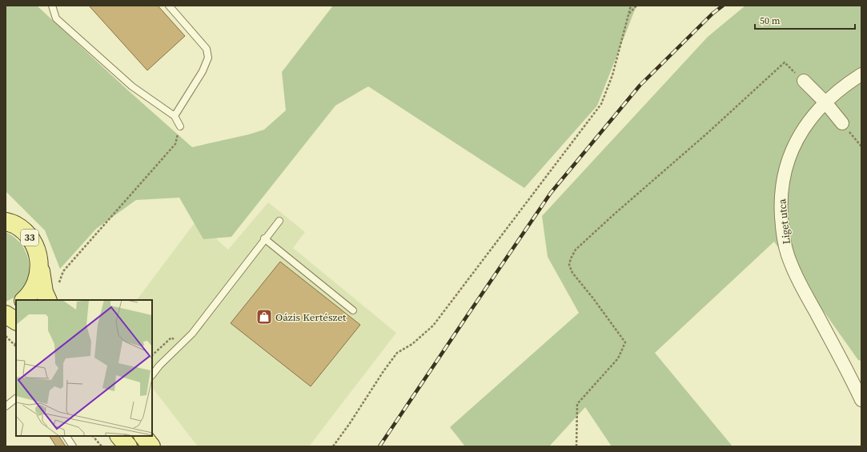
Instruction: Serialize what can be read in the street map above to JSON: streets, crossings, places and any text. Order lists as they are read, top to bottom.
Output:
{
  "streets": {
    "main road": ["33"],
    "street": ["Liget utca"]
  },
  "places": {
    "shop": ["Oázis Kertészet"]
  },
  "scale_bar": "50 m"
}
